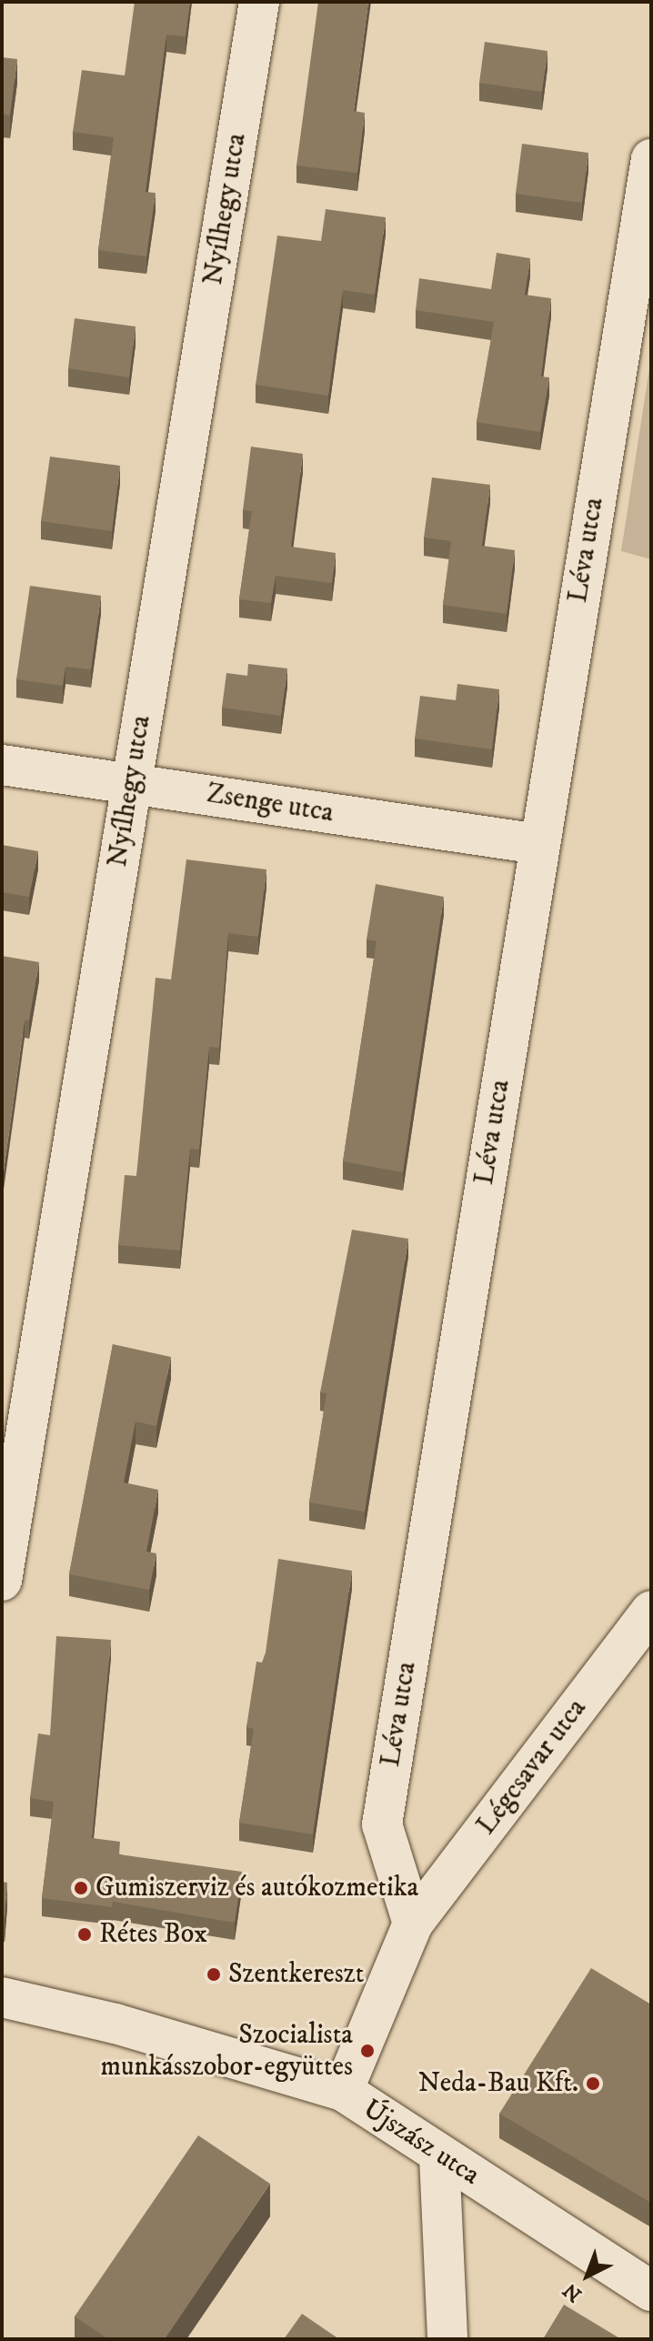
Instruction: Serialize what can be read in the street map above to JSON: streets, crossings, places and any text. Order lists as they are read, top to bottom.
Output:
{
  "streets": {
    "street": [
      "Nyílhegy utca",
      "Léva utca",
      "Zsenge utca",
      "Légcsavar utca",
      "Újszász utca"
    ]
  },
  "crossings": [
    ["Nyílhegy utca", "Zsenge utca"],
    ["Léva utca", "Zsenge utca"],
    ["Léva utca", "Légcsavar utca"]
  ],
  "places": [
    "Gumiszerviz és autókozmetika",
    "Rétes Box",
    "Szentkereszt",
    "Szocialista munkásszobor-együttes",
    "Neda-Bau Kft."
  ],
  "north": "bottom left"
}
